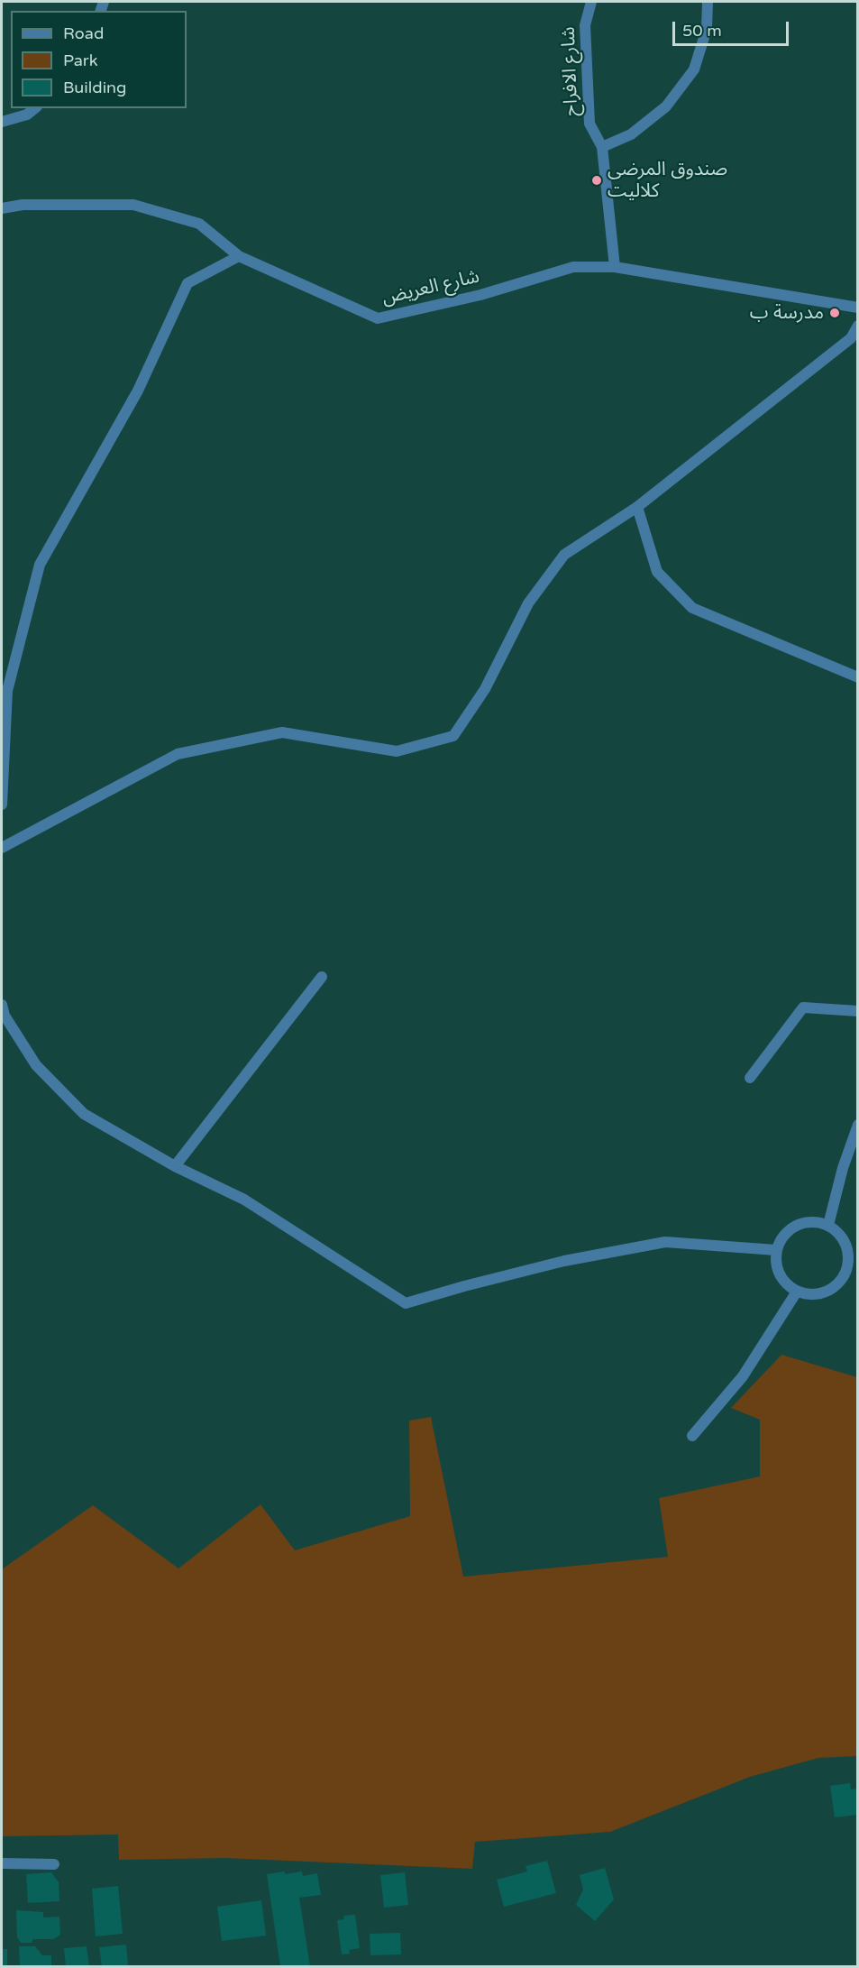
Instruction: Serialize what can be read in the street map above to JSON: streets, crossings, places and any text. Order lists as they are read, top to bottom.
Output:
{
  "streets": {
    "street": ["شارع الافراح", "شارع العريض"]
  },
  "crossings": [
    ["شارع الافراح", "شارع العريض"]
  ],
  "places": ["صندوق المرضى كلاليت", "مدرسة ب"],
  "legend": ["Road", "Park", "Building"],
  "scale_bar": "50 m"
}
